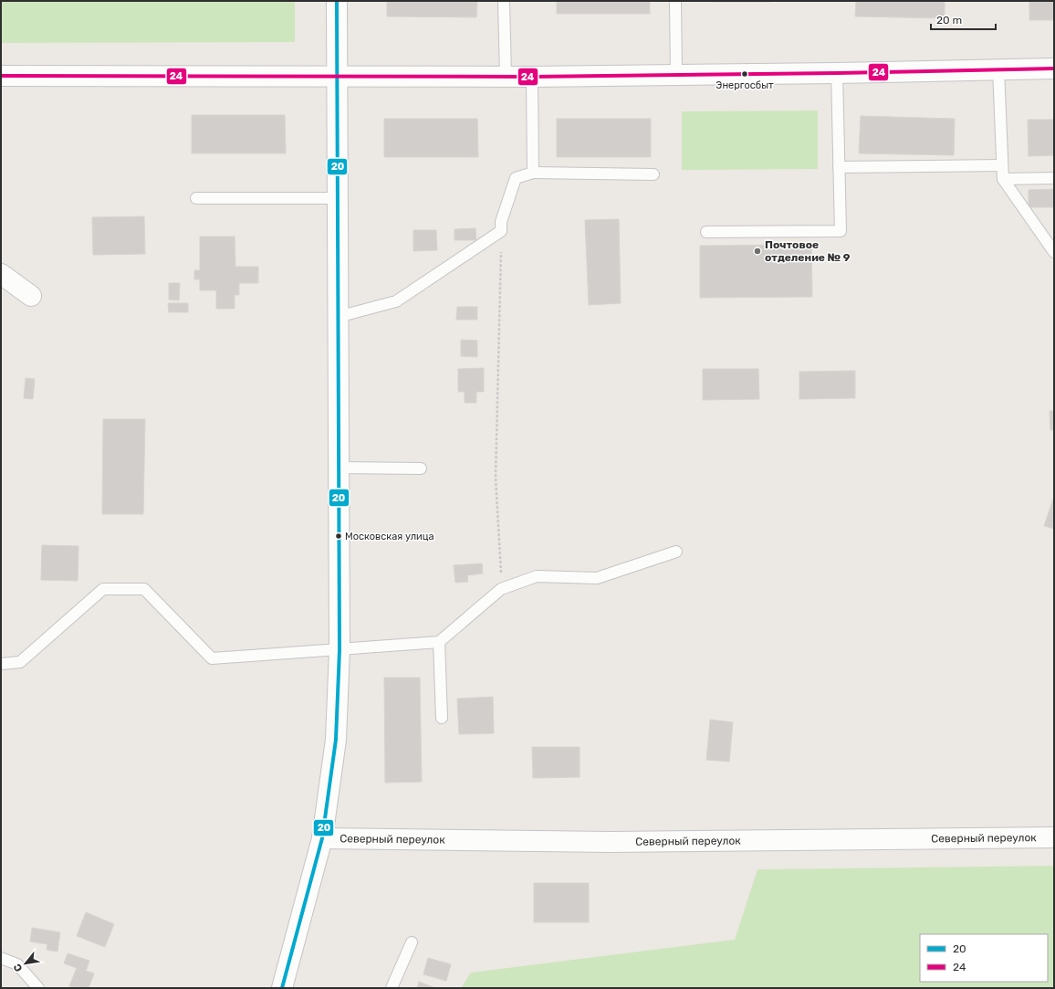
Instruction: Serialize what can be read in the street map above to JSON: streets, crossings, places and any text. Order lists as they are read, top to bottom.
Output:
{
  "streets": {
    "main road": ["Северный переулок"]
  },
  "places": ["Энергосбыт", "Почтовое отделение № 9", "Московская улица"],
  "lines": ["transit line 20", "transit line 24"],
  "legend": ["20", "24"],
  "scale_bar": "20 m",
  "north": "bottom left"
}
